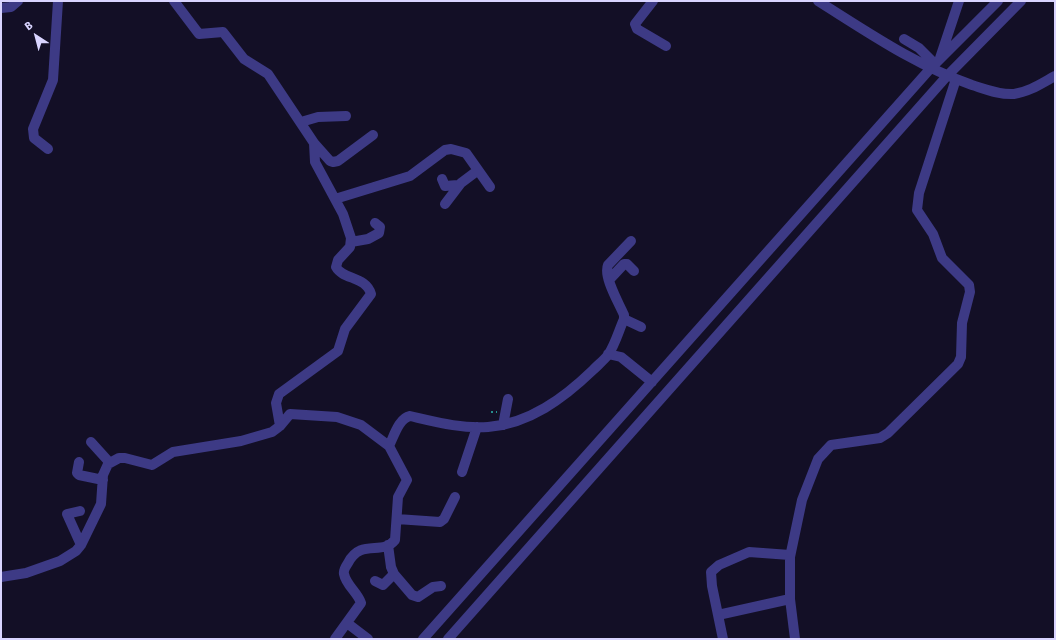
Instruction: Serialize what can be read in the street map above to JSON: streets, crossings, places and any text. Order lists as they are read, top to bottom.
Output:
{
  "north": "top left"
}
